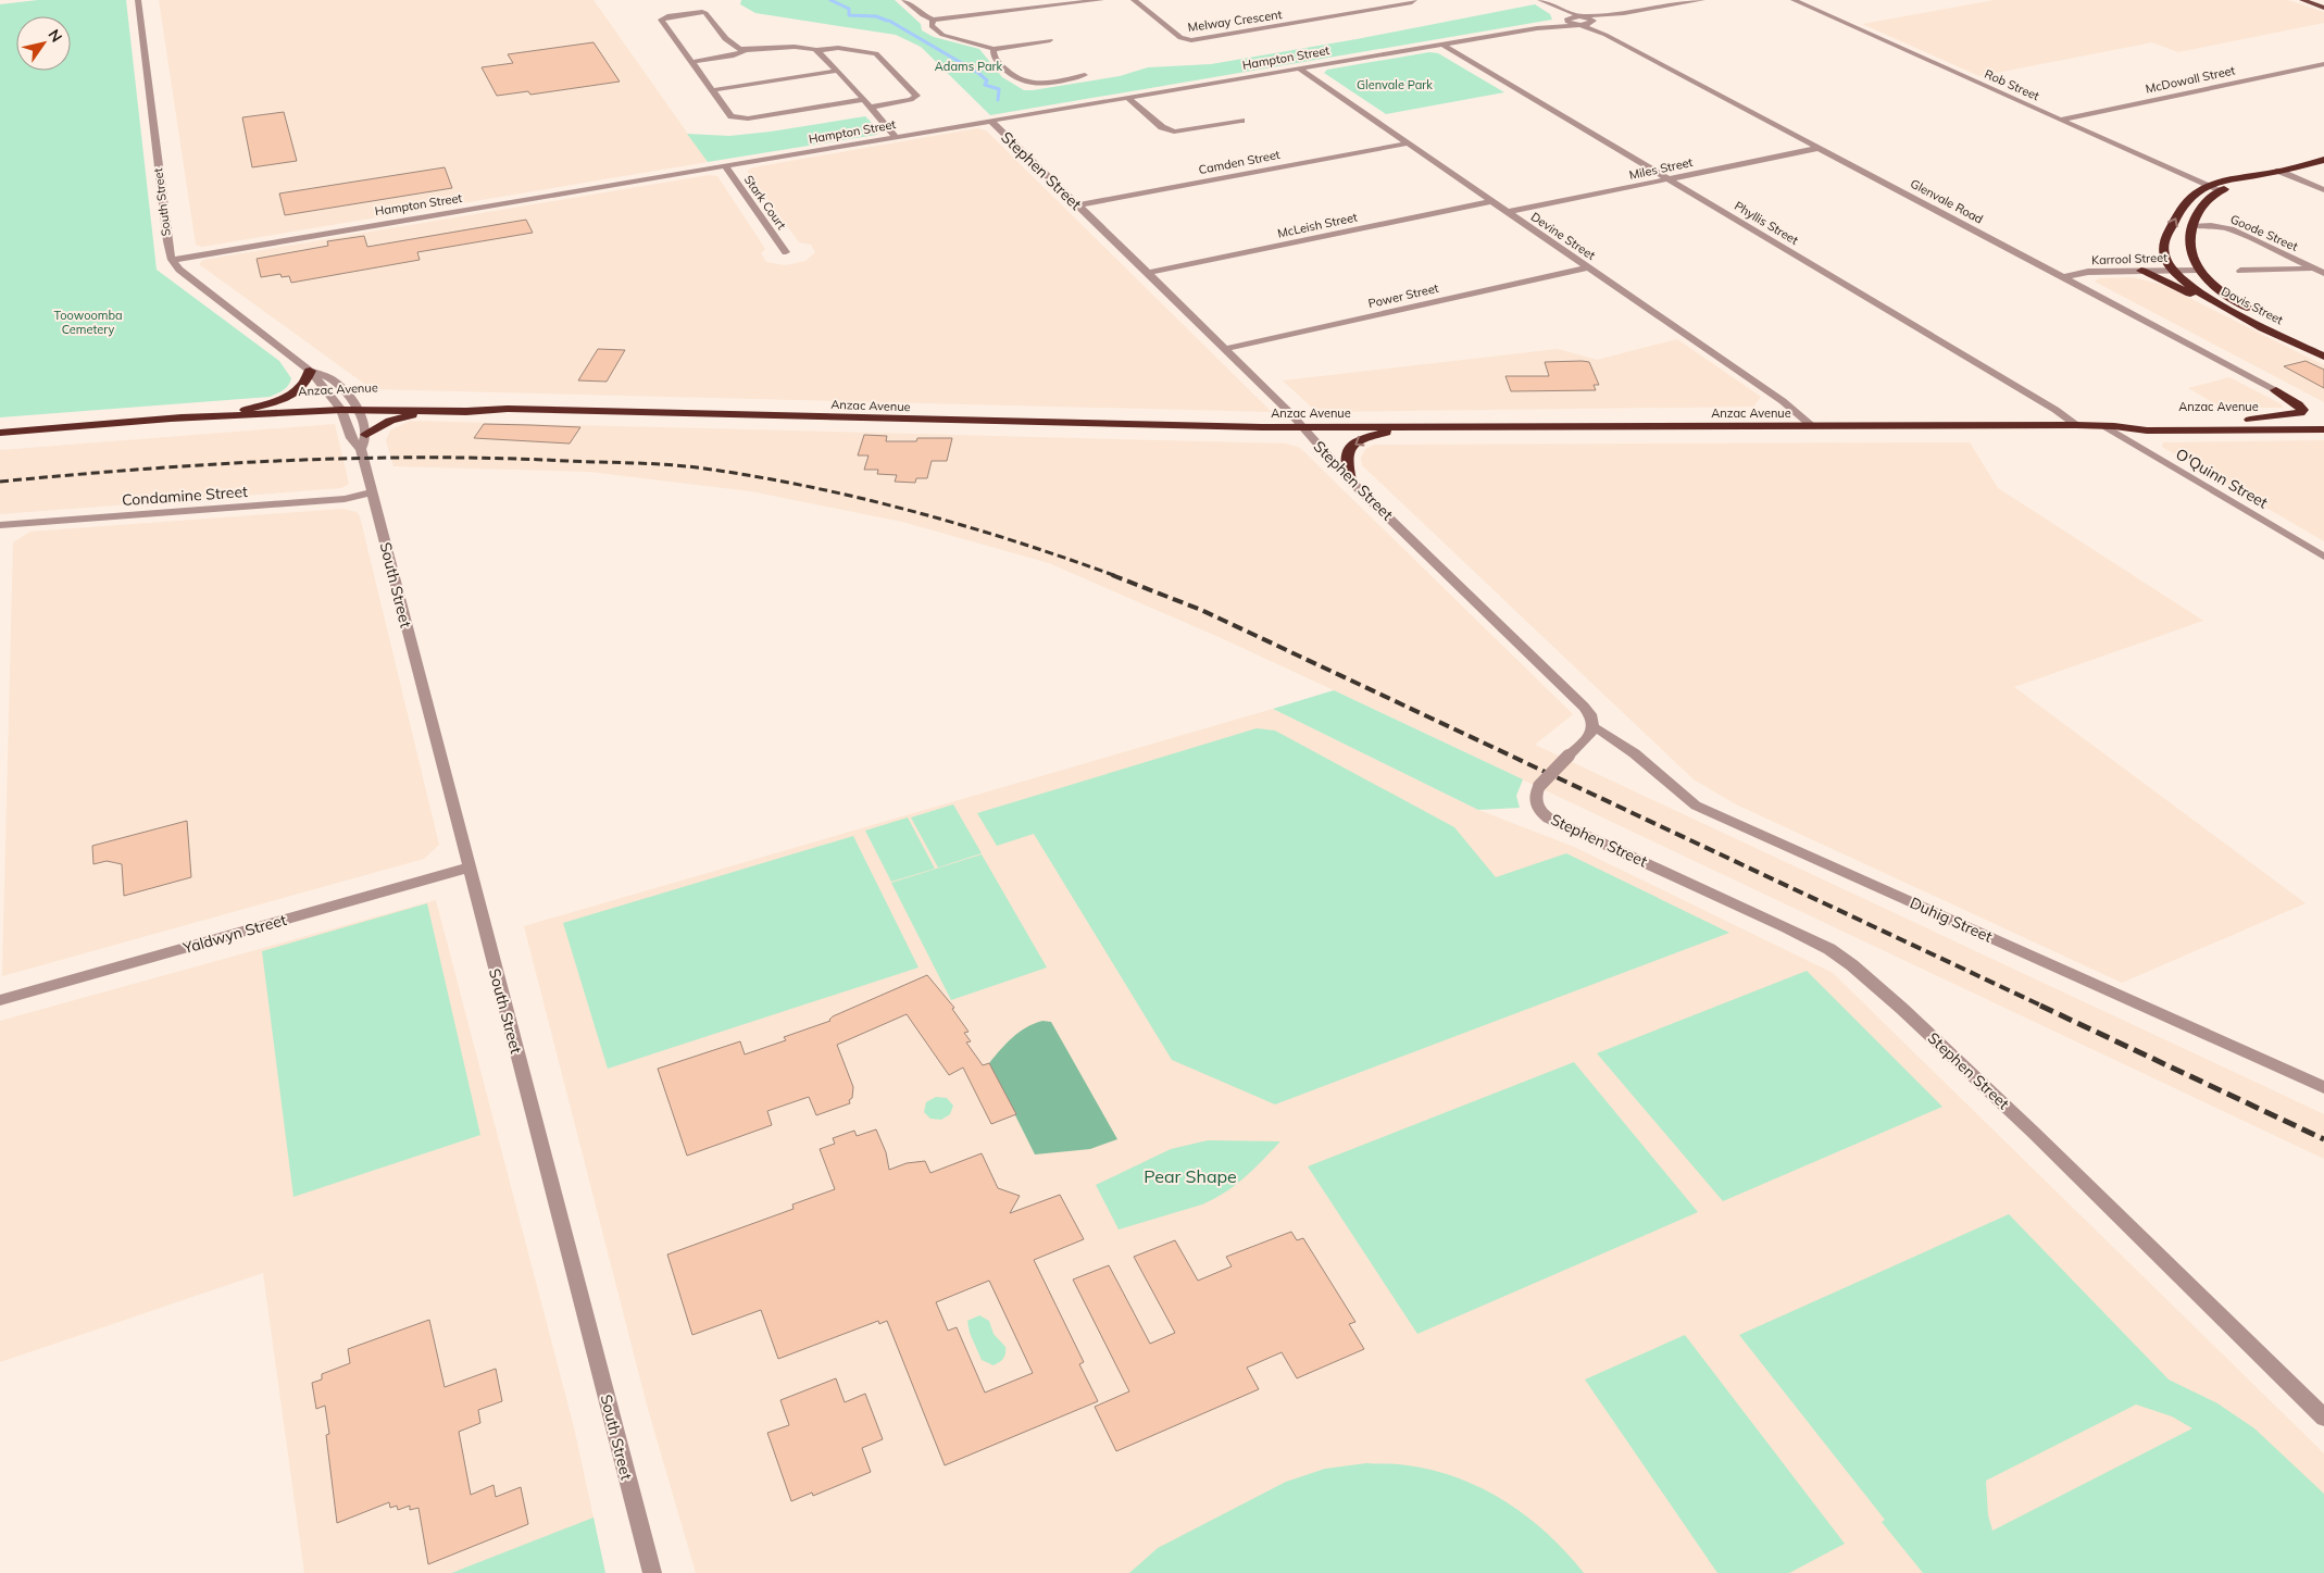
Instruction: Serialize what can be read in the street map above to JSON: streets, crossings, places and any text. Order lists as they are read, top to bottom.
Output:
{
  "streets": {
    "highway": ["Davis Street", "Anzac Avenue"],
    "street": [
      "Melway Crescent",
      "Hampton Street",
      "McDowall Street",
      "Rob Street",
      "Camden Street",
      "Miles Street",
      "Stephen Street",
      "Glenvale Road",
      "South Street",
      "Stark Court",
      "Phyllis Street",
      "McLeish Street",
      "Goode Street",
      "Devine Street",
      "Karrool Street",
      "Power Street",
      "O'Quinn Street",
      "Condamine Street",
      "Duhig Street",
      "Yaldwyn Street"
    ]
  },
  "crossings": [
    ["Hampton Street", "Stephen Street"],
    ["Hampton Street", "Glenvale Road"],
    ["Hampton Street", "South Street"],
    ["Hampton Street", "Stark Court"],
    ["Hampton Street", "Phyllis Street"],
    ["Hampton Street", "Devine Street"],
    ["McDowall Street", "Rob Street"],
    ["Camden Street", "Stephen Street"],
    ["Camden Street", "Devine Street"],
    ["Miles Street", "Glenvale Road"],
    ["Miles Street", "Phyllis Street"],
    ["Miles Street", "Devine Street"],
    ["Stephen Street", "McLeish Street"],
    ["Stephen Street", "Power Street"],
    ["Stephen Street", "Anzac Avenue"],
    ["Stephen Street", "Duhig Street"],
    ["Glenvale Road", "Karrool Street"],
    ["South Street", "Anzac Avenue"],
    ["South Street", "Condamine Street"],
    ["South Street", "Yaldwyn Street"],
    ["Phyllis Street", "Anzac Avenue"],
    ["McLeish Street", "Devine Street"],
    ["Devine Street", "Power Street"],
    ["Devine Street", "Anzac Avenue"],
    ["Karrool Street", "Davis Street"],
    ["Anzac Avenue", "O'Quinn Street"]
  ],
  "parks": [
    "Adams Park",
    "Glenvale Park",
    "Toowoomba Cemetery",
    "Pear Shape"
  ],
  "north": "top right"
}
